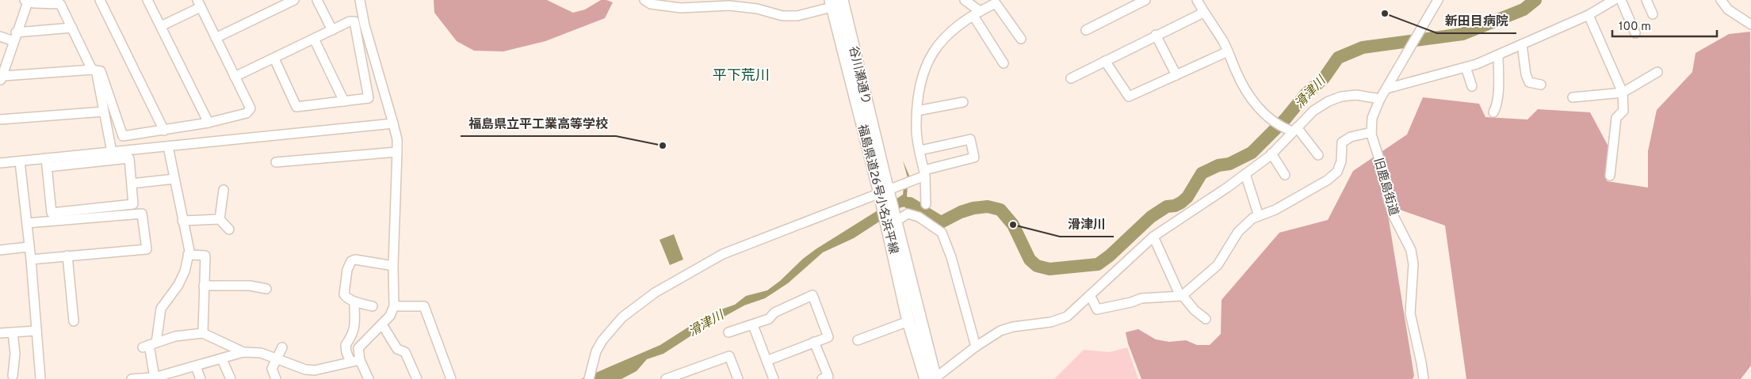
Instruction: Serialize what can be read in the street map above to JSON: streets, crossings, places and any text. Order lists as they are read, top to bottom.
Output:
{
  "streets": {
    "main road": ["福島県道26号小名浜平線"],
    "street": ["旧鹿島街道"]
  },
  "districts": ["平下荒川"],
  "water": ["滑津川"],
  "places": ["新田目病院", "福島県立平工業高等学校", "滑津川"],
  "scale_bar": "100 m"
}
